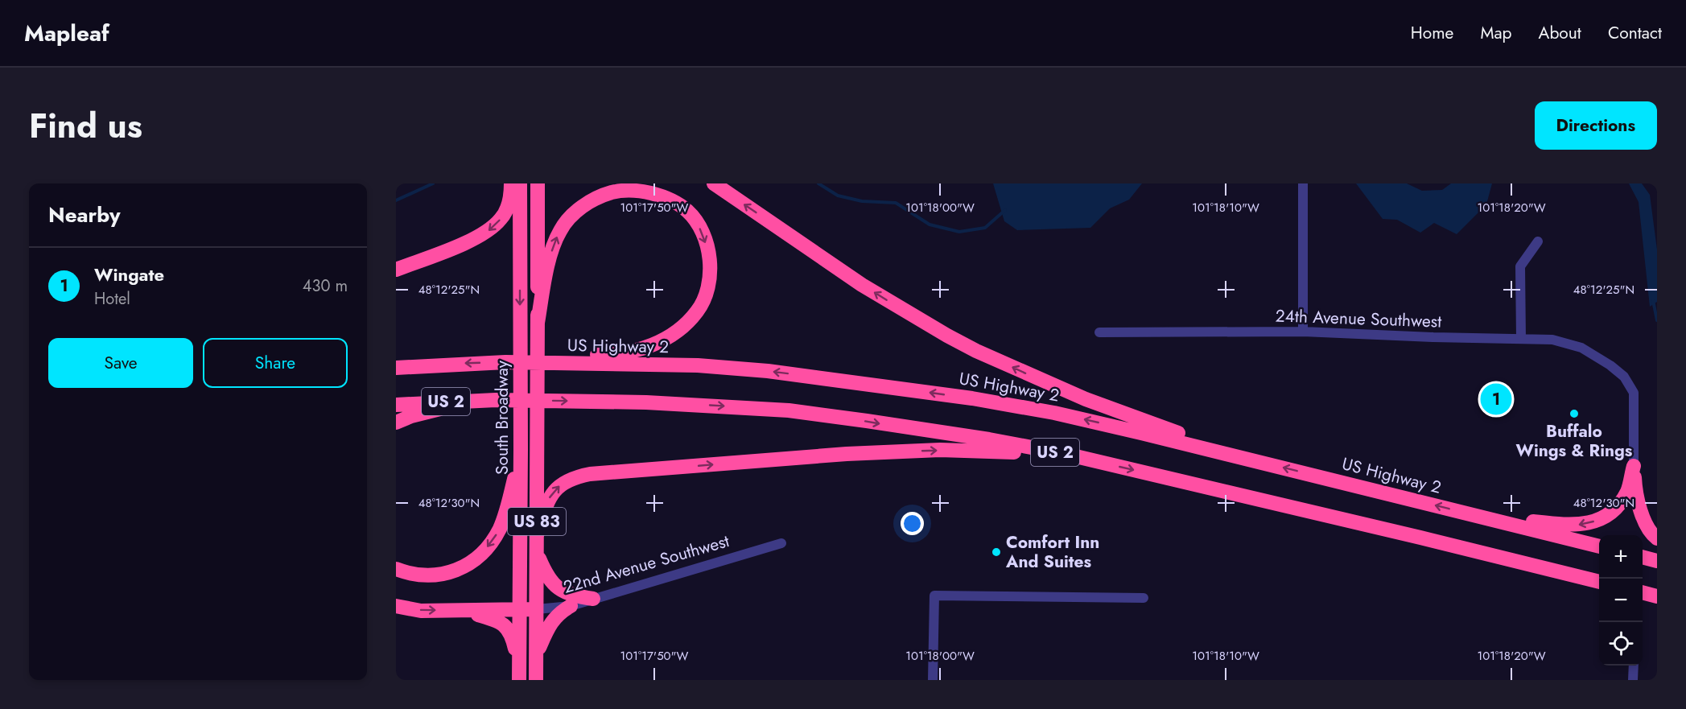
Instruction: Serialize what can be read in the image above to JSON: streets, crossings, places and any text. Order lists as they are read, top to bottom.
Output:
{
  "streets": {
    "highway": [
      "US Highway 2",
      "US 2",
      "South Broadway",
      "US 83",
      "22nd Avenue Southwest"
    ],
    "street": ["24th Avenue Southwest"]
  },
  "crossings": [
    ["South Broadway", "22nd Avenue Southwest"]
  ],
  "places": ["Buffalo Wings & Rings", "Comfort Inn And Suites"],
  "page": {
    "header": "Mapleaf",
    "nav": [
      "Home",
      "Map",
      "About",
      "Contact"
    ],
    "title": "Find us",
    "buttons": [
      "Directions",
      ["Save", "Share"]
    ],
    "heading": "Nearby",
    "list": [
      {
        "mark": "1",
        "name": "Wingate",
        "note": "Hotel",
        "value": "430 m"
      }
    ],
    "pins": "1",
    "map_buttons": ["+", "−"]
  },
  "coordinates": [
    "101°17'50\"W",
    "101°18'00\"W",
    "101°18'10\"W",
    "101°18'20\"W",
    "48°12'25\"N",
    "48°12'30\"N"
  ]
}
